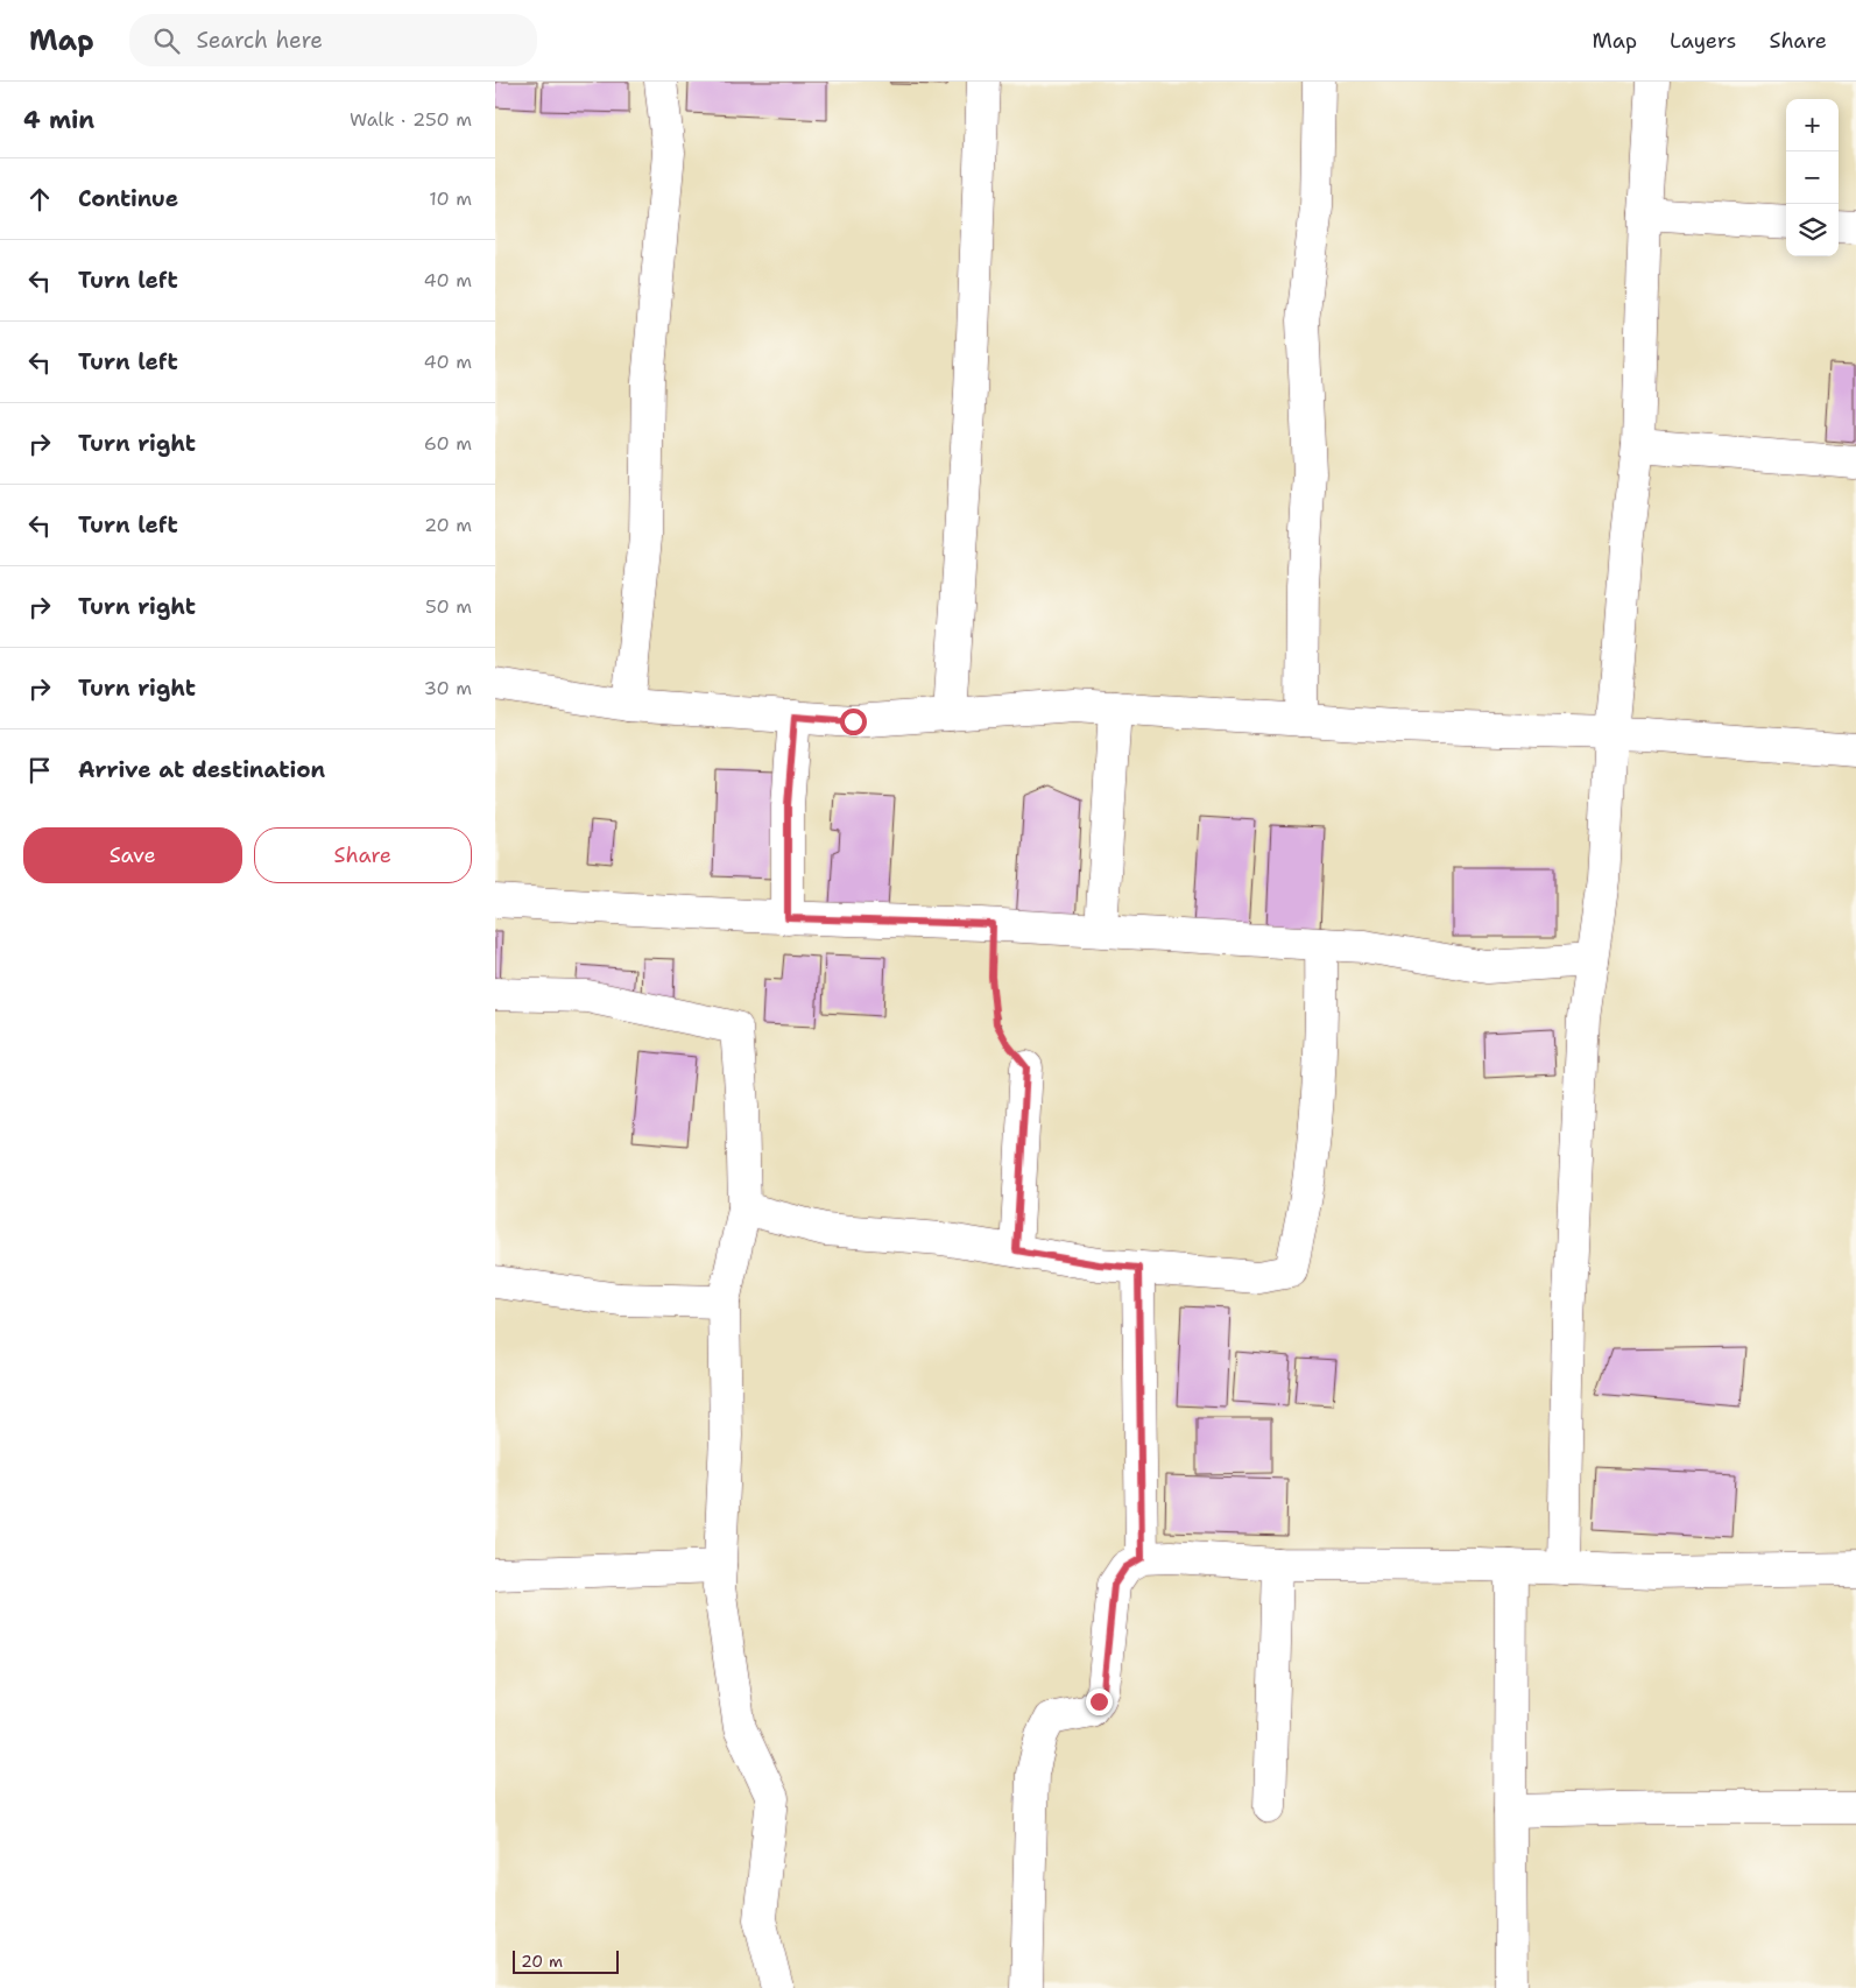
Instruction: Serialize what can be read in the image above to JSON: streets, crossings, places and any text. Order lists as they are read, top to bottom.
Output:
{
  "scale_bar": "20 m",
  "page": {
    "header": "Map",
    "search": "Search here",
    "nav": ["Map", "Layers", "Share"],
    "heading": ["4 min", "Walk · 250 m"],
    "map_buttons": ["+", "−"],
    "list": [
      ["Continue", "10 m"],
      ["Turn left", "40 m"],
      ["Turn left", "40 m"],
      ["Turn right", "60 m"],
      ["Turn left", "20 m"],
      ["Turn right", "50 m"],
      ["Turn right", "30 m"],
      "Arrive at destination"
    ],
    "buttons": ["Save", "Share"],
    "scale": "20 m"
  }
}
